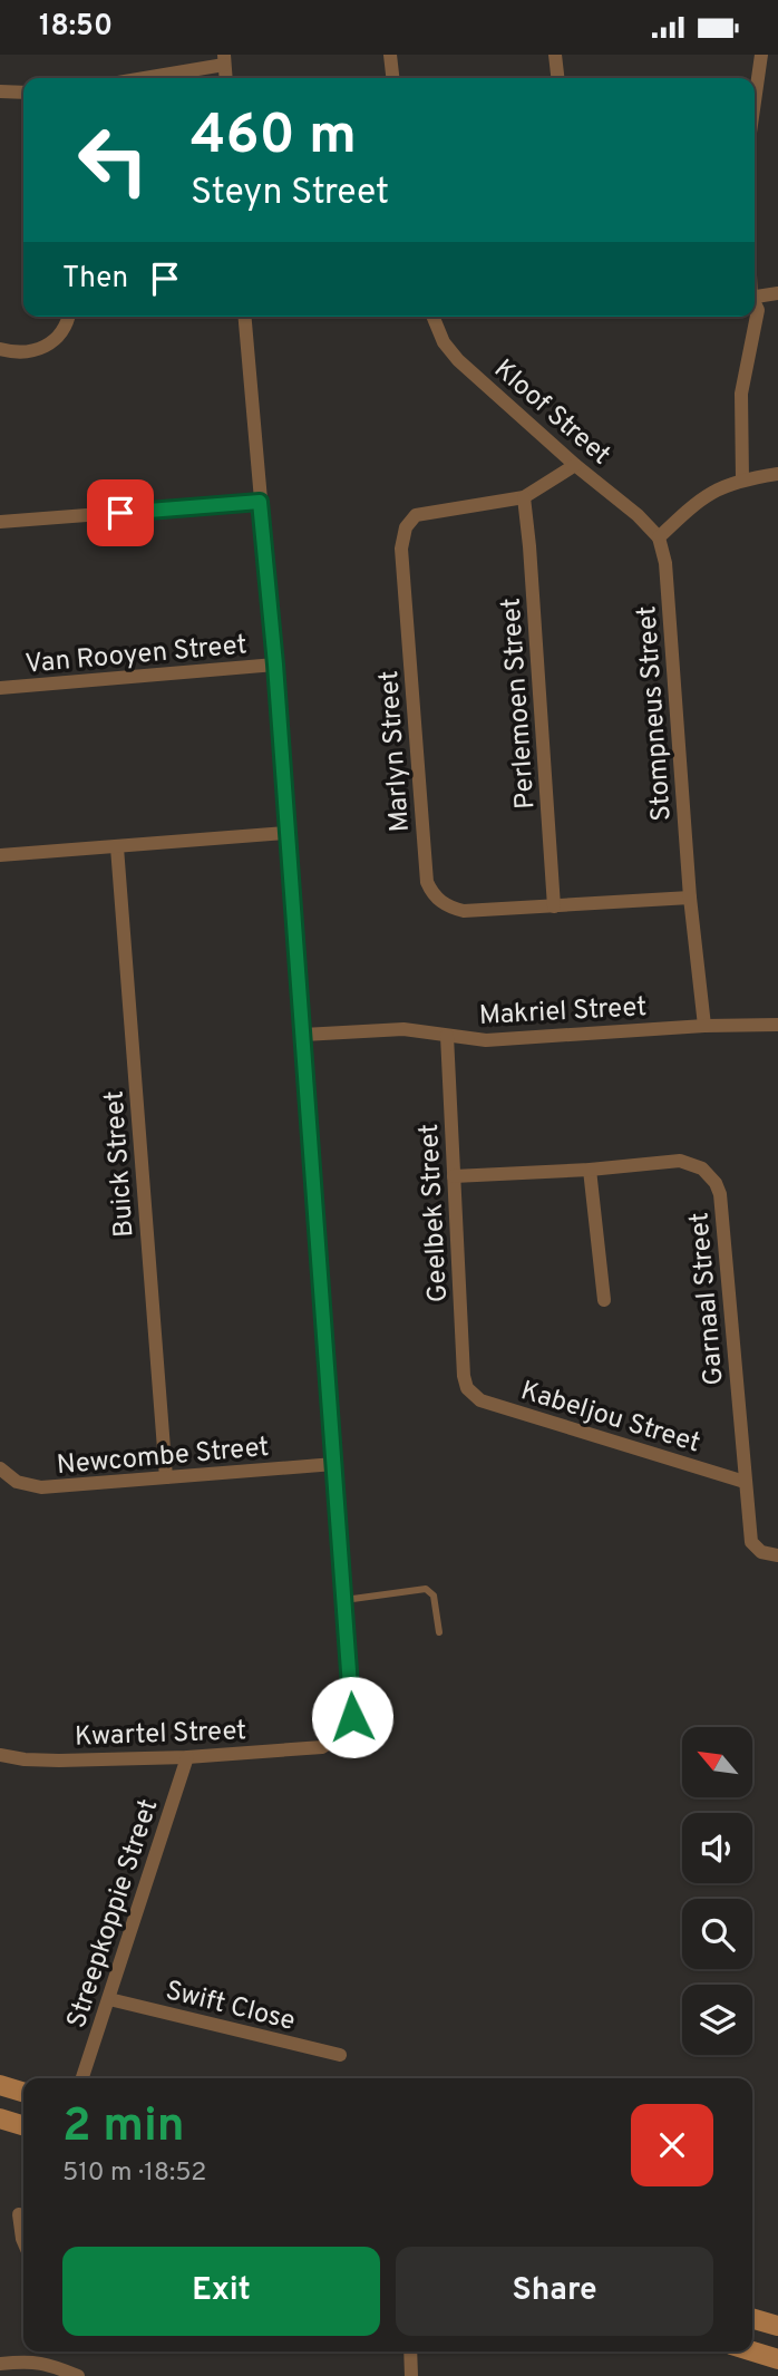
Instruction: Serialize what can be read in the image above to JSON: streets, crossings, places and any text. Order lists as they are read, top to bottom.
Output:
{
  "streets": {
    "street": [
      "Kloof Street",
      "Van Rooyen Street",
      "Perlemoen Street",
      "Stompneus Street",
      "Marlyn Street",
      "Makriel Street",
      "Buick Street",
      "Geelbek Street",
      "Garnaal Street",
      "Kabeljou Street",
      "Newcombe Street",
      "Kwartel Street",
      "Streepkoppie Street",
      "Swift Close"
    ]
  },
  "crossings": [
    ["Kloof Street", "Stompneus Street"],
    ["Kloof Street", "Marlyn Street"],
    ["Perlemoen Street", "Marlyn Street"],
    ["Stompneus Street", "Marlyn Street"],
    ["Stompneus Street", "Makriel Street"],
    ["Makriel Street", "Geelbek Street"],
    ["Buick Street", "Newcombe Street"],
    ["Geelbek Street", "Garnaal Street"],
    ["Geelbek Street", "Kabeljou Street"],
    ["Garnaal Street", "Kabeljou Street"],
    ["Kwartel Street", "Streepkoppie Street"],
    ["Streepkoppie Street", "Swift Close"]
  ],
  "north": "top left",
  "page": {
    "status": "18:50",
    "turn": ["460 m", "Steyn Street"],
    "then": "Then",
    "heading": ["2 min", "510 m · 18:52"],
    "buttons": ["Exit", "Share"]
  }
}
